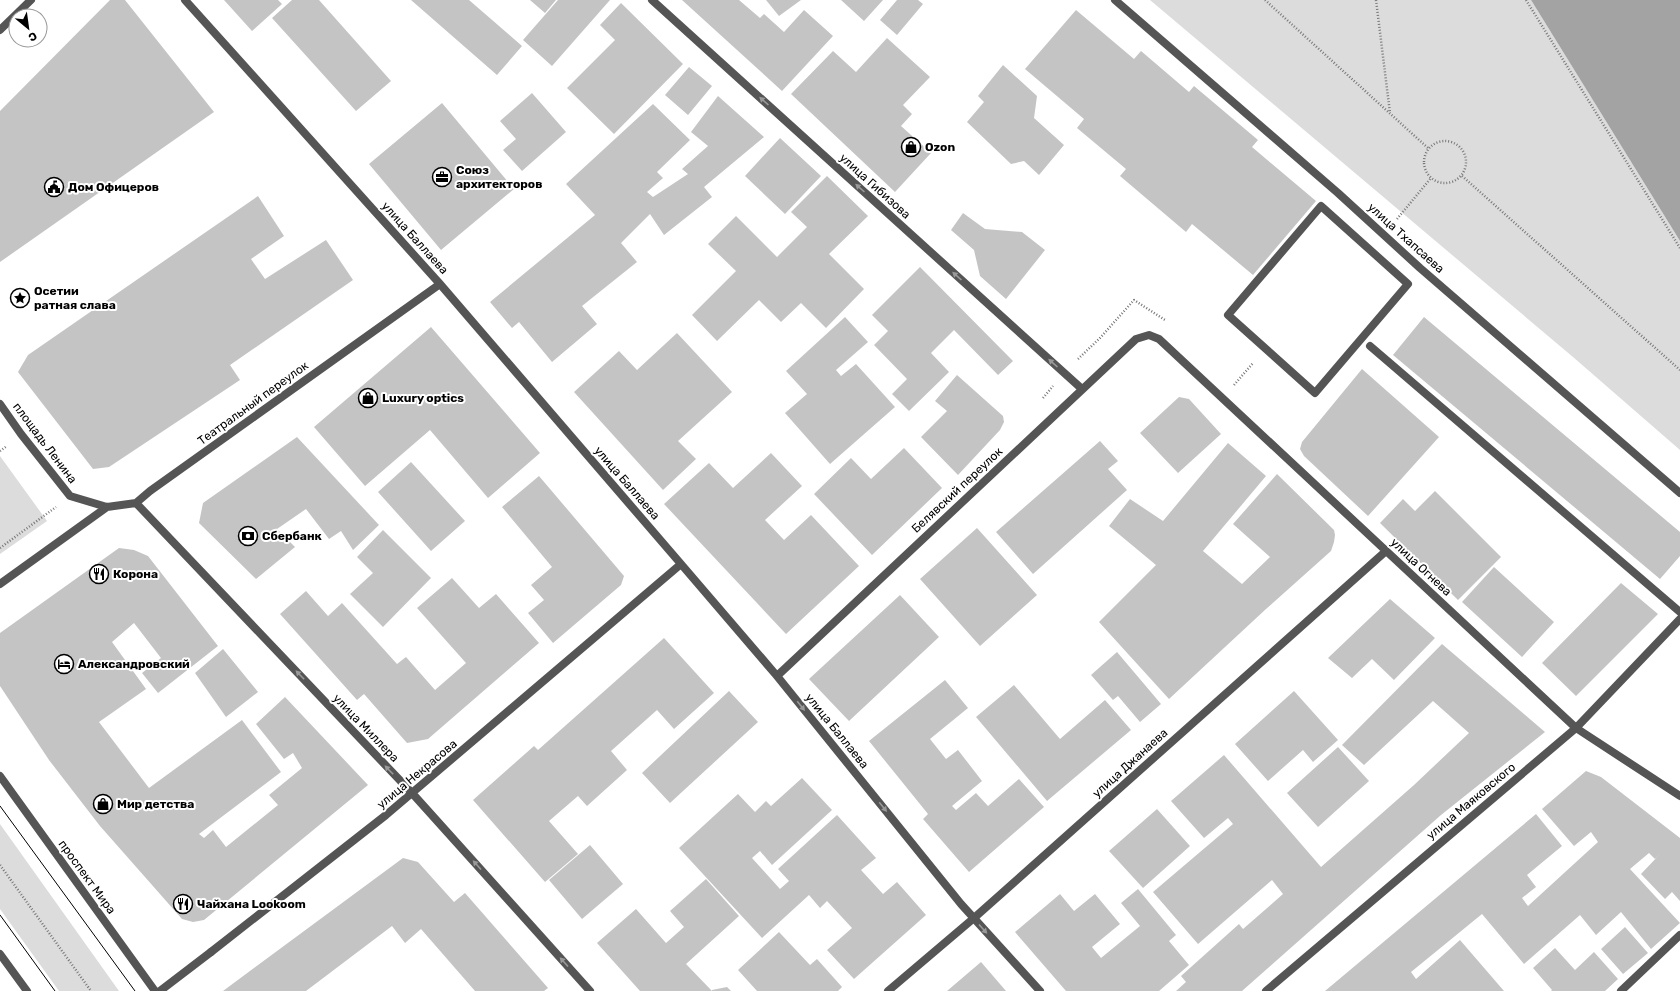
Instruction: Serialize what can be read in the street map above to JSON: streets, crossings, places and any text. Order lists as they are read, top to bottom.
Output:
{
  "streets": {
    "street": [
      "улица Гибизова",
      "улица Баллаева",
      "улица Тхапсаева",
      "Театральный переулок",
      "площадь Ленина",
      "Белявский переулок",
      "улица Огнева",
      "улица Миллера",
      "улица Джанаева",
      "улица Некрасова",
      "улица Маяковского",
      "проспект Мира"
    ]
  },
  "crossings": [
    ["улица Гибизова", "Белявский переулок"],
    ["улица Баллаева", "Театральный переулок"],
    ["улица Баллаева", "Белявский переулок"],
    ["улица Баллаева", "улица Джанаева"],
    ["улица Баллаева", "улица Некрасова"],
    ["Театральный переулок", "улица Миллера"],
    ["Белявский переулок", "улица Огнева"],
    ["улица Огнева", "улица Джанаева"],
    ["улица Огнева", "улица Маяковского"],
    ["улица Миллера", "улица Некрасова"]
  ],
  "one_way": ["улица Гибизова", "улица Миллера"],
  "places": {
    "shop": ["Ozon", "Luxury optics", "Мир детства"],
    "office": ["Союз архитекторов"],
    "public building": ["Дом Офицеров"],
    "place": ["Осетии ратная слава"],
    "bank": ["Сбербанк"],
    "restaurant": ["Корона", "Чайхана Lookoom"],
    "hotel": ["Александровский"]
  },
  "north": "bottom right"
}
